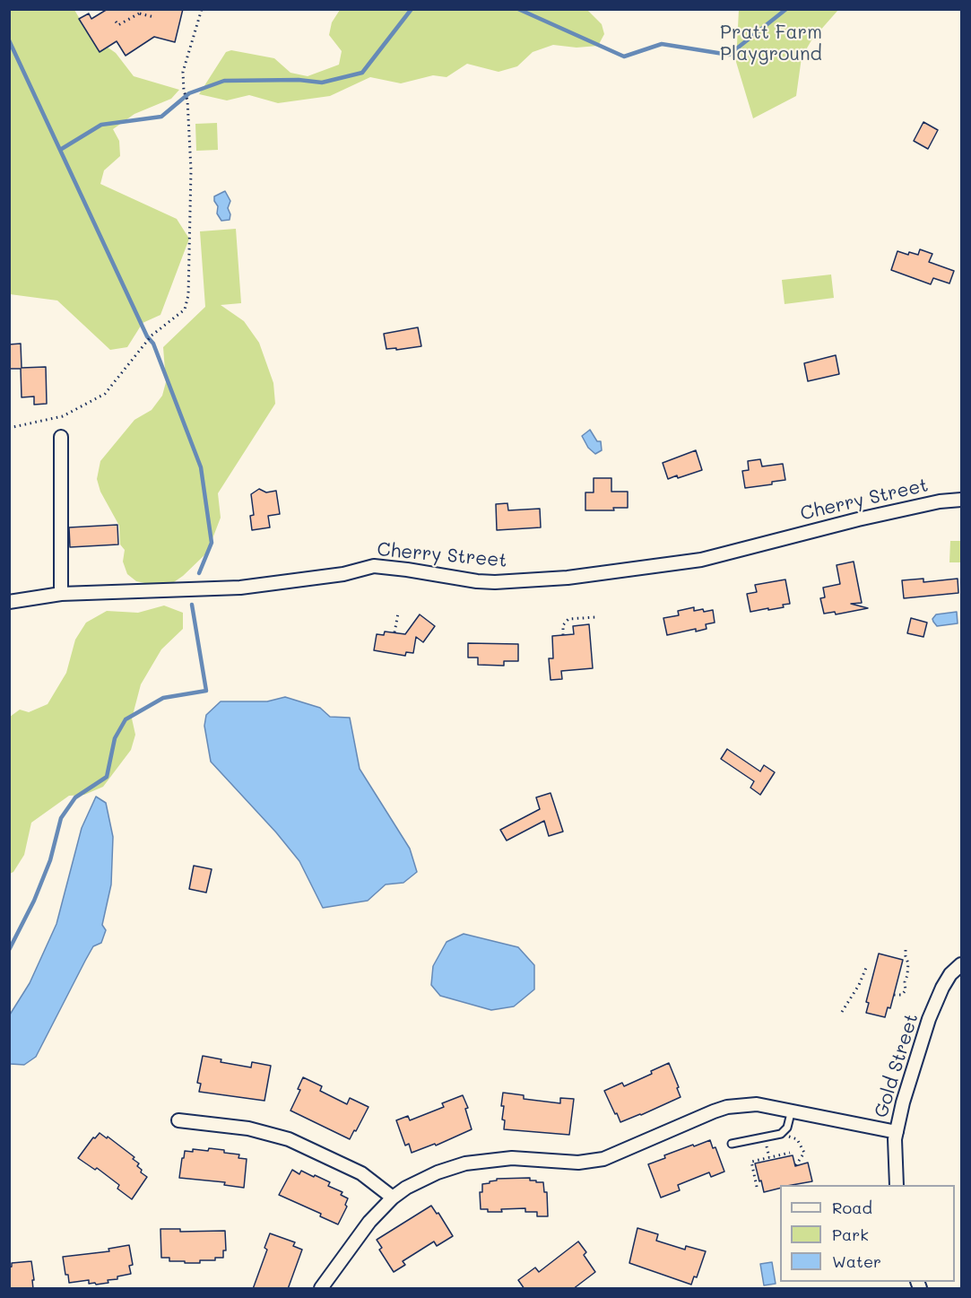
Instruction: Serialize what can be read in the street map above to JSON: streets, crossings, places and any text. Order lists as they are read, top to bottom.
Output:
{
  "streets": {
    "street": ["Cherry Street", "Gold Street"]
  },
  "parks": ["Pratt Farm Playground"],
  "legend": ["Road", "Park", "Water"]
}
